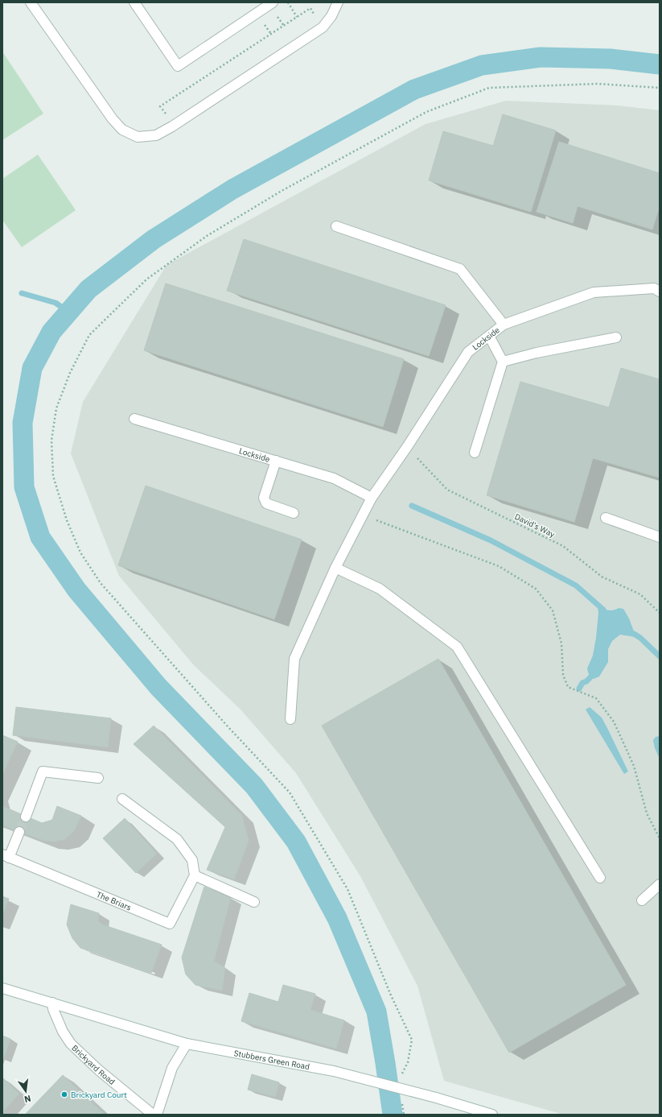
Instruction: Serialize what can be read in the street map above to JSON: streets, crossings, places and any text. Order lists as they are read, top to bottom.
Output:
{
  "streets": {
    "street": [
      "Lockside",
      "The Briars",
      "Stubbers Green Road",
      "Brickyard Road"
    ],
    "path": ["David's Way"]
  },
  "crossings": [
    ["Lockside", "David's Way"],
    ["Stubbers Green Road", "Brickyard Road"]
  ],
  "places": ["Brickyard Court"],
  "north": "bottom"
}
